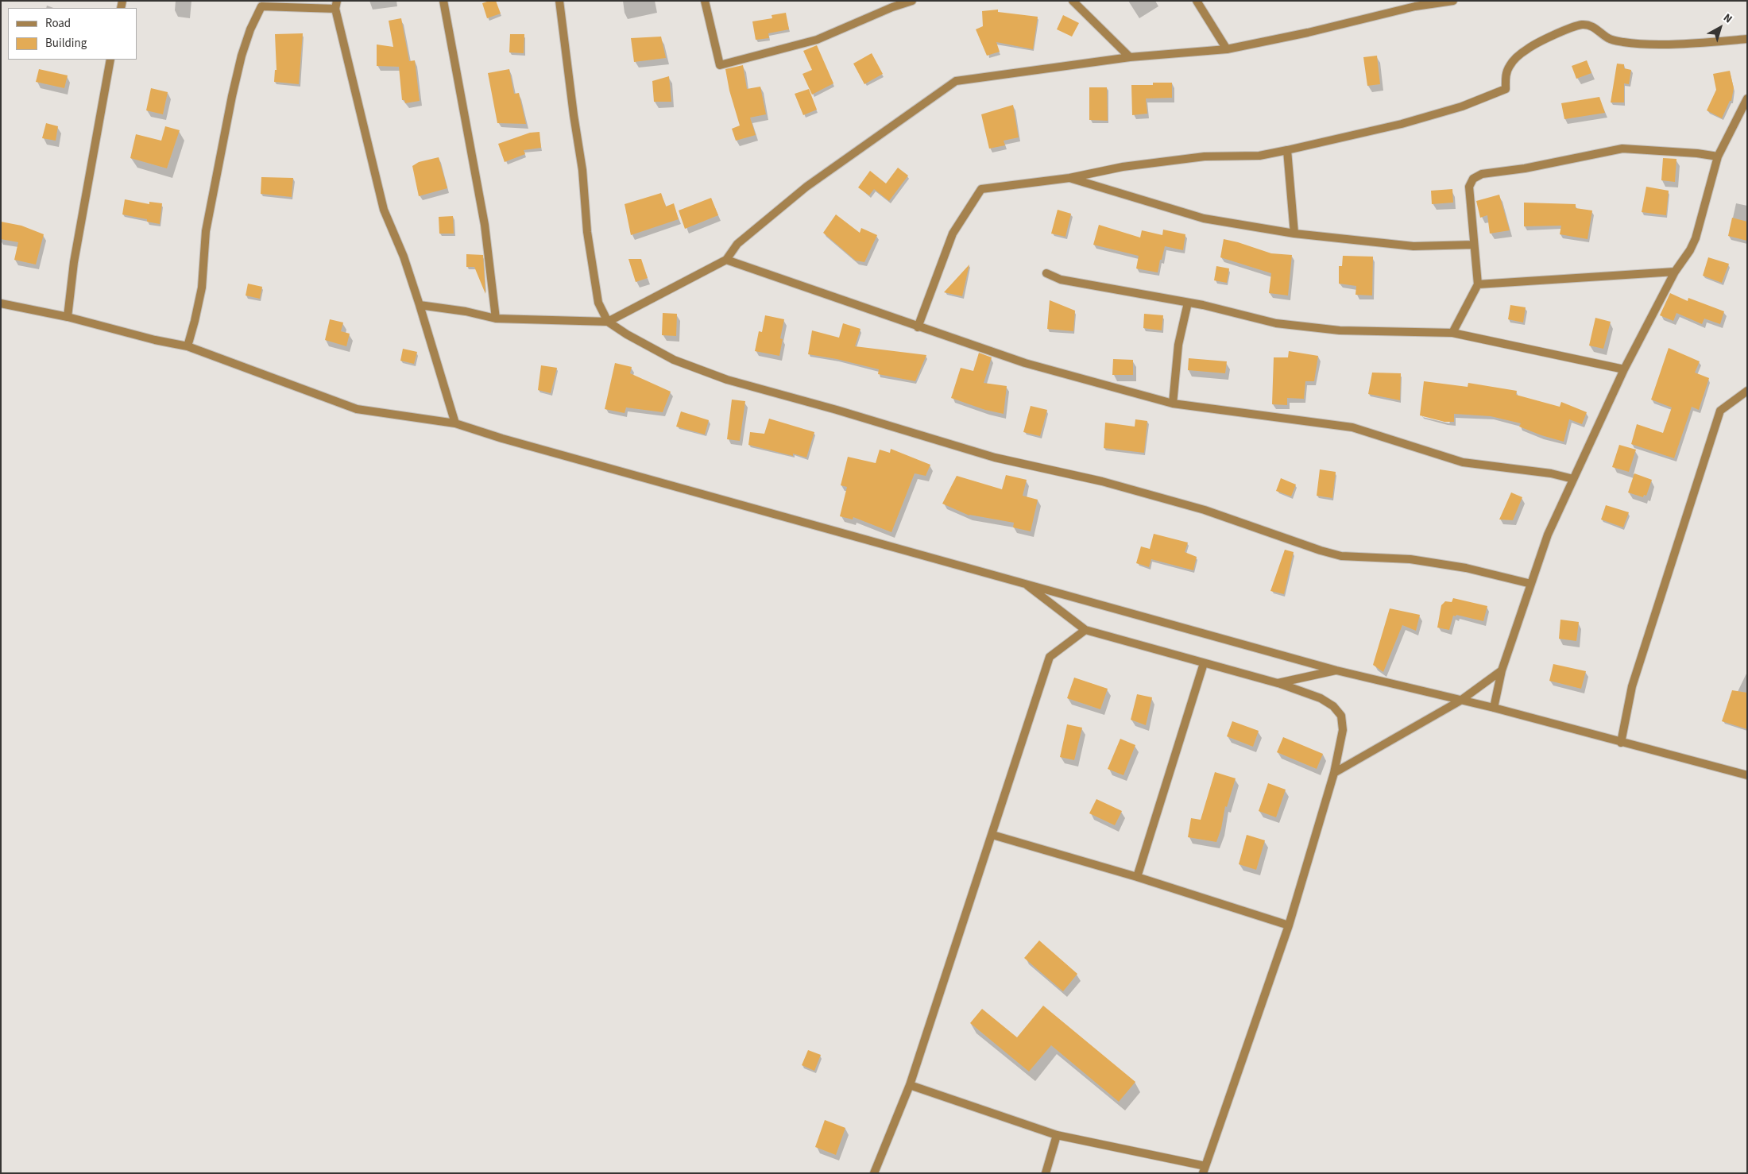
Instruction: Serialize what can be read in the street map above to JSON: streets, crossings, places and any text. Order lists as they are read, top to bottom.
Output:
{
  "legend": ["Road", "Building"],
  "north": "top right"
}
